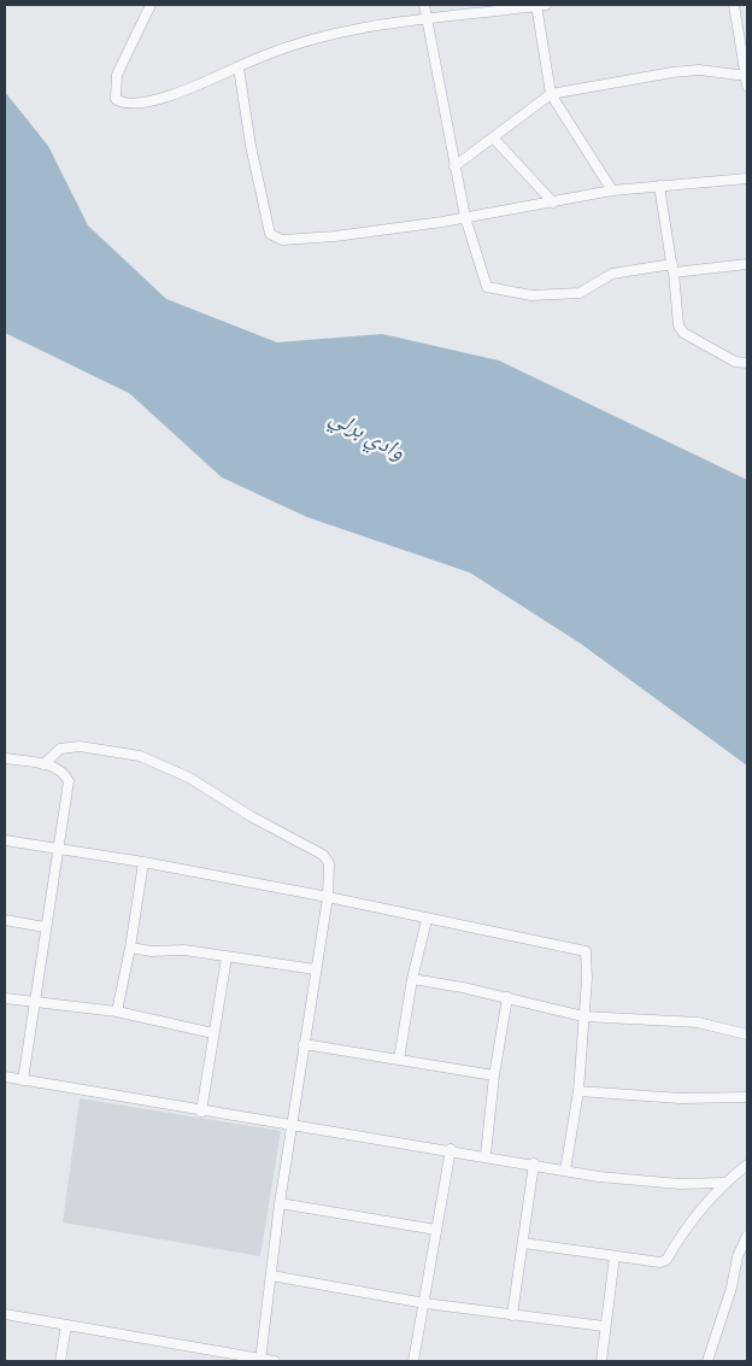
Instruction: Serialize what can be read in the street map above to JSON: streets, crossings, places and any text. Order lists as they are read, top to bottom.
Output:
{
  "water": ["وادي برلي"]
}
